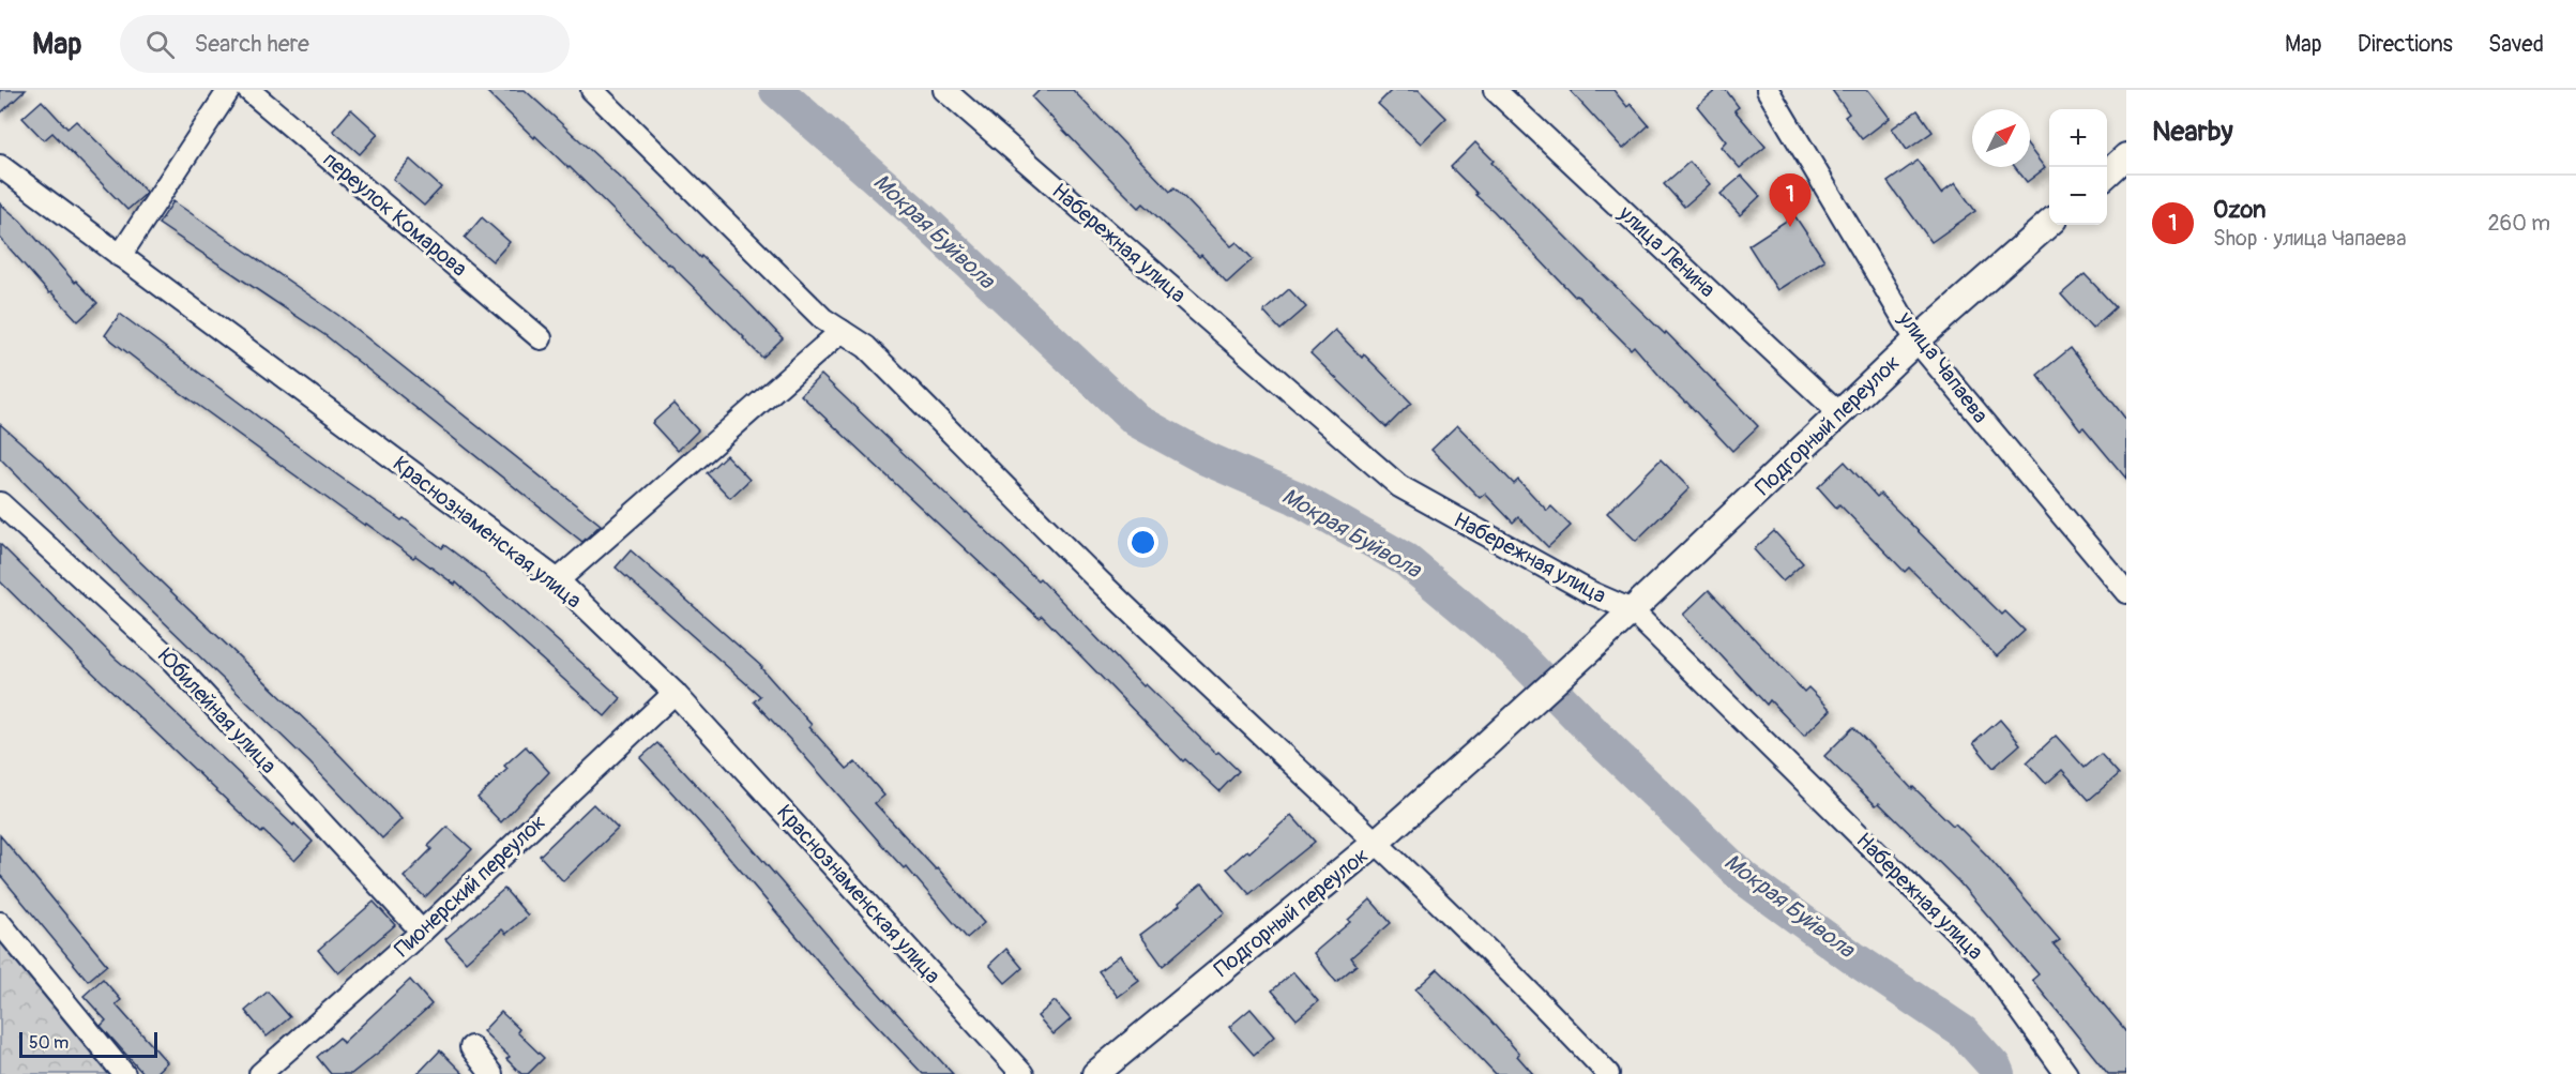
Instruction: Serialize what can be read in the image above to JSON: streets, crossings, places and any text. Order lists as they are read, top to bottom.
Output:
{
  "streets": {
    "main road": ["Подгорный переулок"],
    "street": [
      "переулок Комарова",
      "Набережная улица",
      "улица Ленина",
      "улица Чапаева",
      "Краснознаменская улица",
      "Юбилейная улица",
      "Пионерский переулок"
    ]
  },
  "crossings": [
    ["Набережная улица", "Подгорный переулок"],
    ["улица Ленина", "Подгорный переулок"],
    ["улица Чапаева", "Подгорный переулок"],
    ["Краснознаменская улица", "Пионерский переулок"],
    ["Юбилейная улица", "Пионерский переулок"]
  ],
  "water": ["Мокрая Буйвола"],
  "scale_bar": "50 m",
  "north": "top right",
  "page": {
    "header": "Map",
    "search": "Search here",
    "nav": ["Map", "Directions", "Saved"],
    "heading": "Nearby",
    "map_buttons": ["+", "−"],
    "pins": "1",
    "list": [
      {
        "mark": "1",
        "name": "Ozon",
        "note": "Shop · улица Чапаева",
        "value": "260 m"
      }
    ],
    "scale": "50 m"
  }
}
